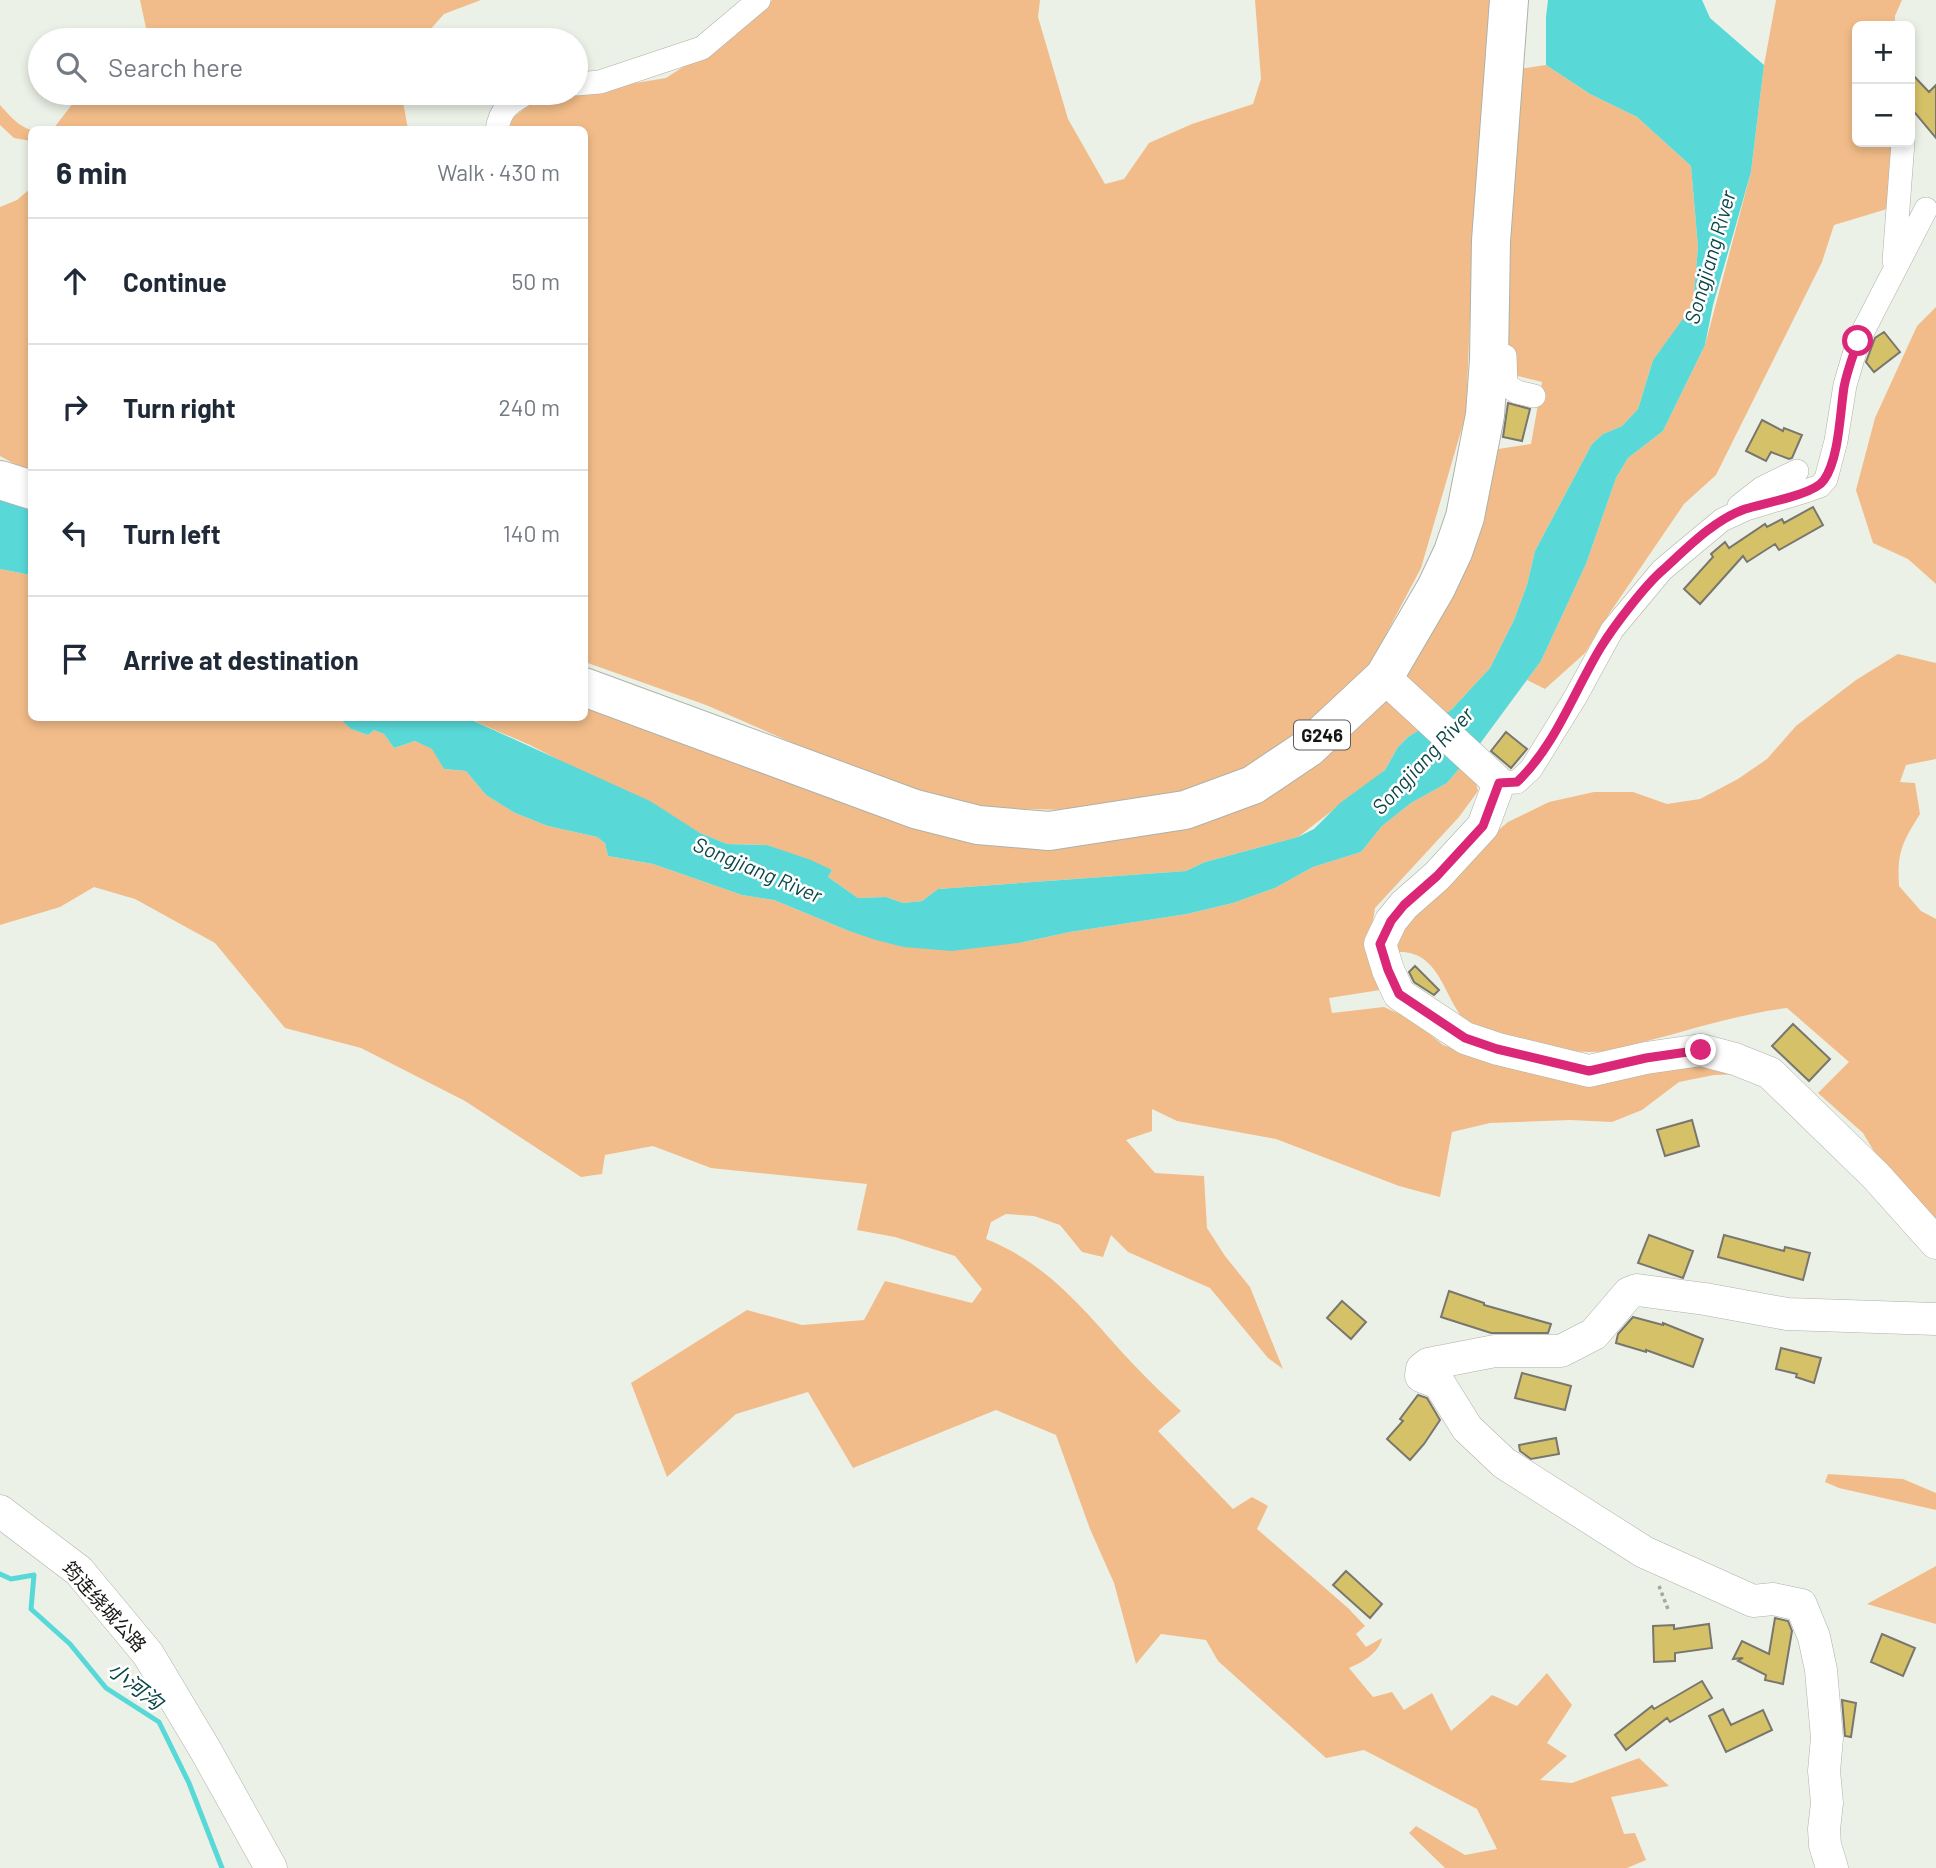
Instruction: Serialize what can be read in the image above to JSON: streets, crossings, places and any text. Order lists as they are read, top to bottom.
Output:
{
  "streets": {
    "highway": ["G246"],
    "street": ["筠连绕城公路"]
  },
  "water": ["Songjiang River", "小河沟"],
  "page": {
    "map_buttons": ["+", "−"],
    "search": "Search here",
    "heading": ["6 min", "Walk · 430 m"],
    "list": [
      ["Continue", "50 m"],
      ["Turn right", "240 m"],
      ["Turn left", "140 m"],
      "Arrive at destination"
    ]
  }
}
